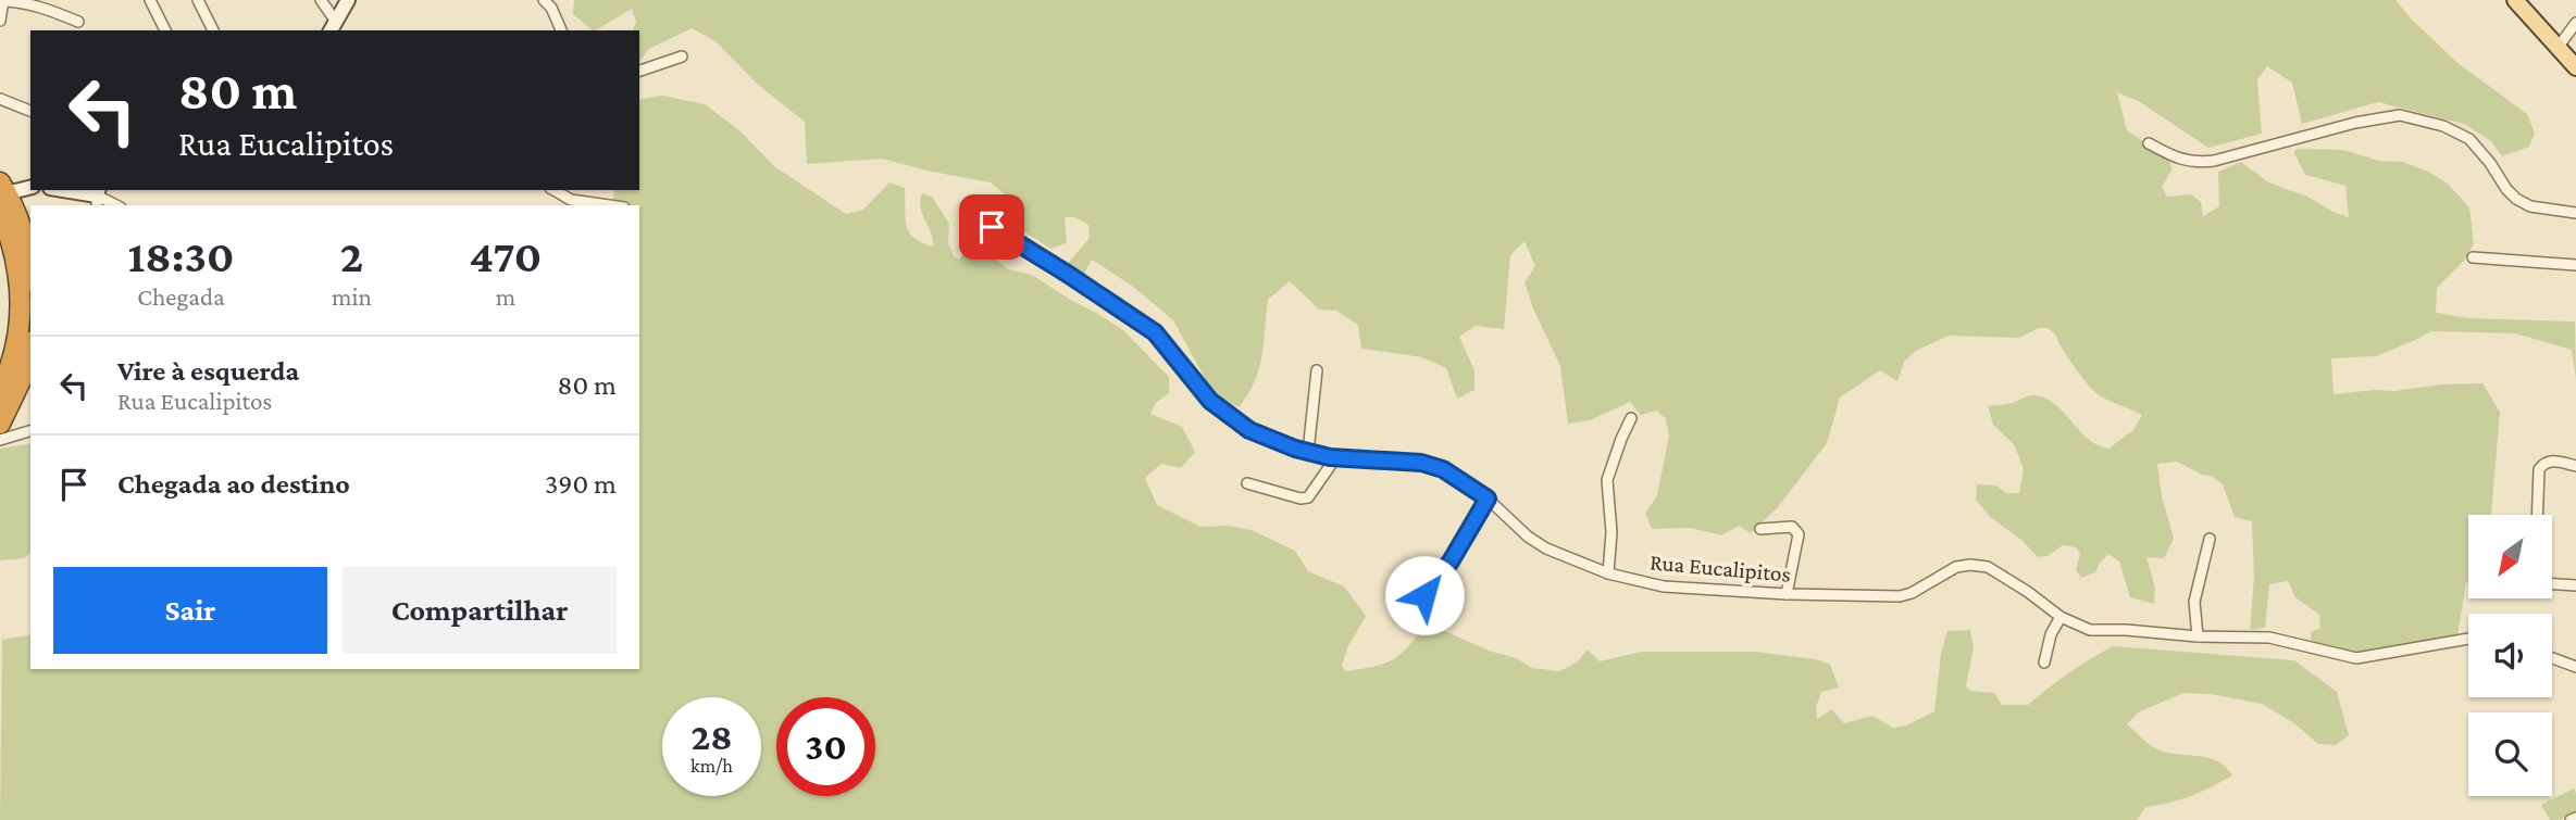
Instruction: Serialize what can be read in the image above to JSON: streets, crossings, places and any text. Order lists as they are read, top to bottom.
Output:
{
  "streets": {
    "street": ["Rua Eucalipitos"]
  },
  "north": "bottom left",
  "page": {
    "turn": ["80 m", "Rua Eucalipitos"],
    "eta": [
      "18:30",
      "Chegada",
      "2",
      "min",
      "470",
      "m"
    ],
    "list": [
      {
        "name": "Vire à esquerda",
        "note": "Rua Eucalipitos",
        "value": "80 m"
      },
      {
        "name": "Chegada ao destino",
        "value": "390 m"
      }
    ],
    "buttons": ["Sair", "Compartilhar"],
    "speed": "28 km/h",
    "limit": "30"
  }
}
